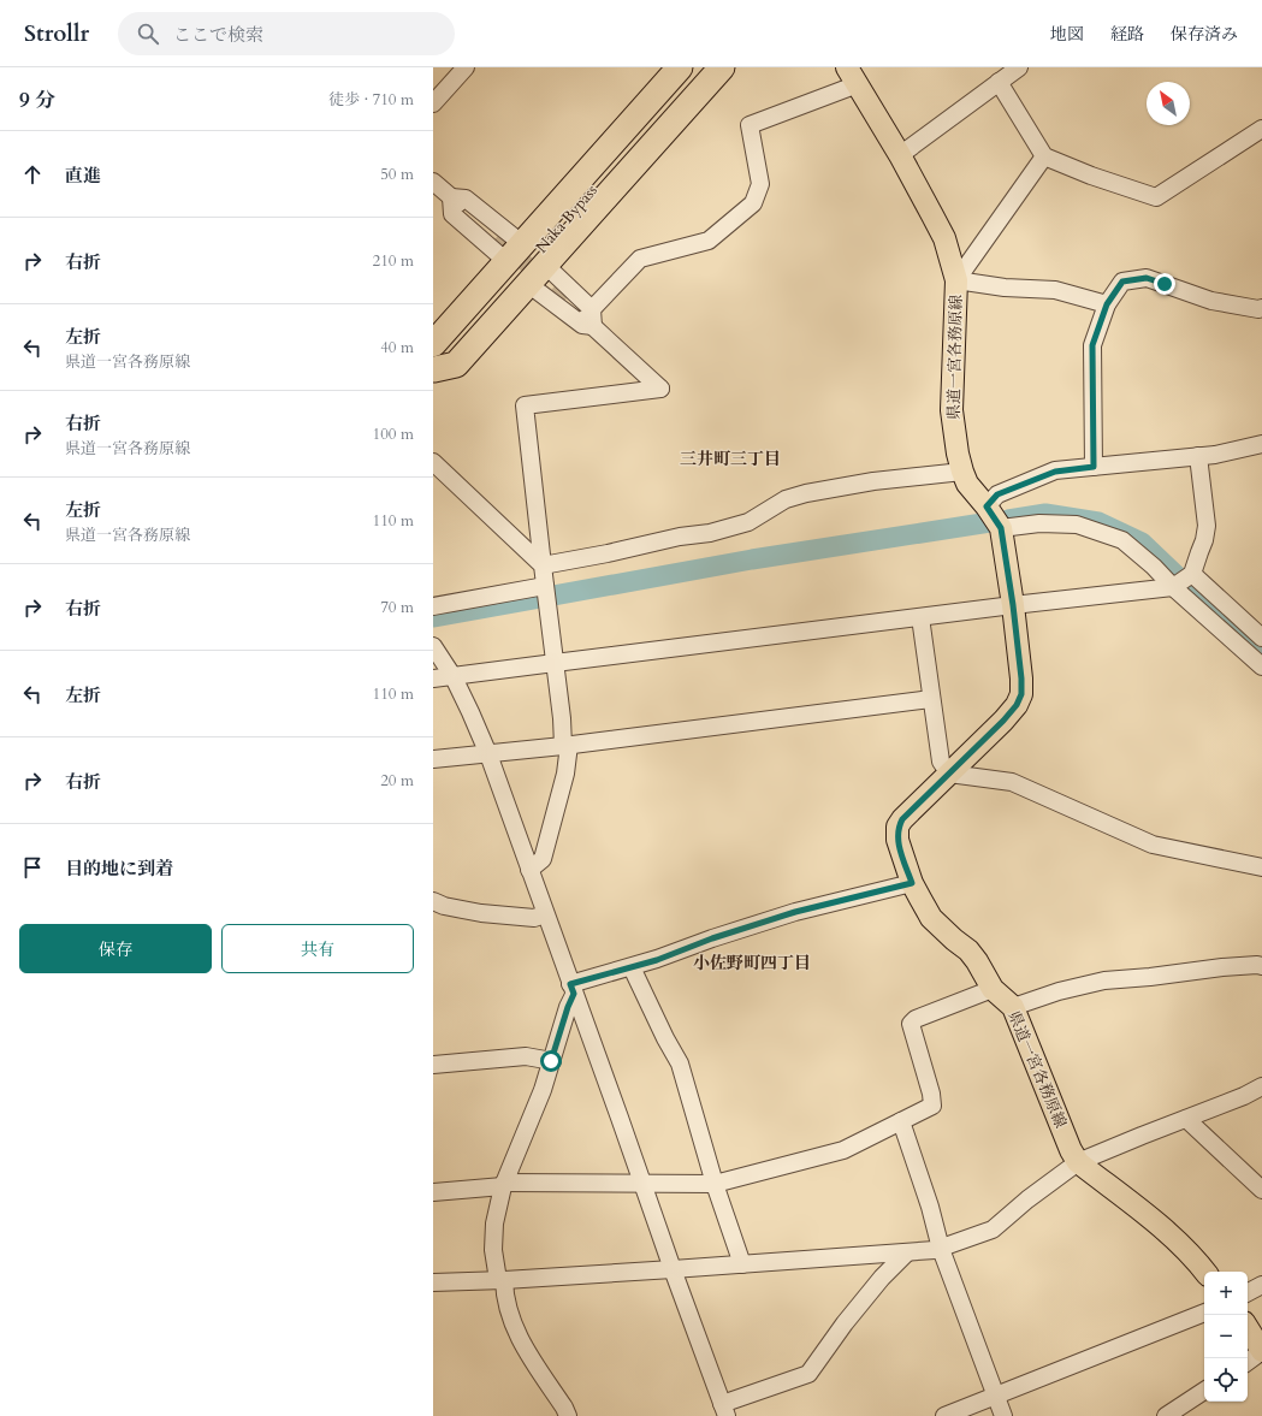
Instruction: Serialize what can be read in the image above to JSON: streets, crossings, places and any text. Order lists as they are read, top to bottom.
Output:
{
  "streets": {
    "highway": ["Naka Bypass"],
    "main road": ["県道一宮各務原線"]
  },
  "districts": ["三井町三丁目", "小佐野町四丁目"],
  "north": "top left",
  "page": {
    "header": "Strollr",
    "search": "ここで検索",
    "nav": ["地図", "経路", "保存済み"],
    "heading": ["9 分", "徒歩 · 710 m"],
    "list": [
      ["直進", "50 m"],
      ["右折", "210 m"],
      ["左折", "県道一宮各務原線", "40 m"],
      ["右折", "県道一宮各務原線", "100 m"],
      ["左折", "県道一宮各務原線", "110 m"],
      ["右折", "70 m"],
      ["左折", "110 m"],
      ["右折", "20 m"],
      "目的地に到着"
    ],
    "buttons": ["保存", "共有"],
    "map_buttons": ["+", "−"]
  }
}
